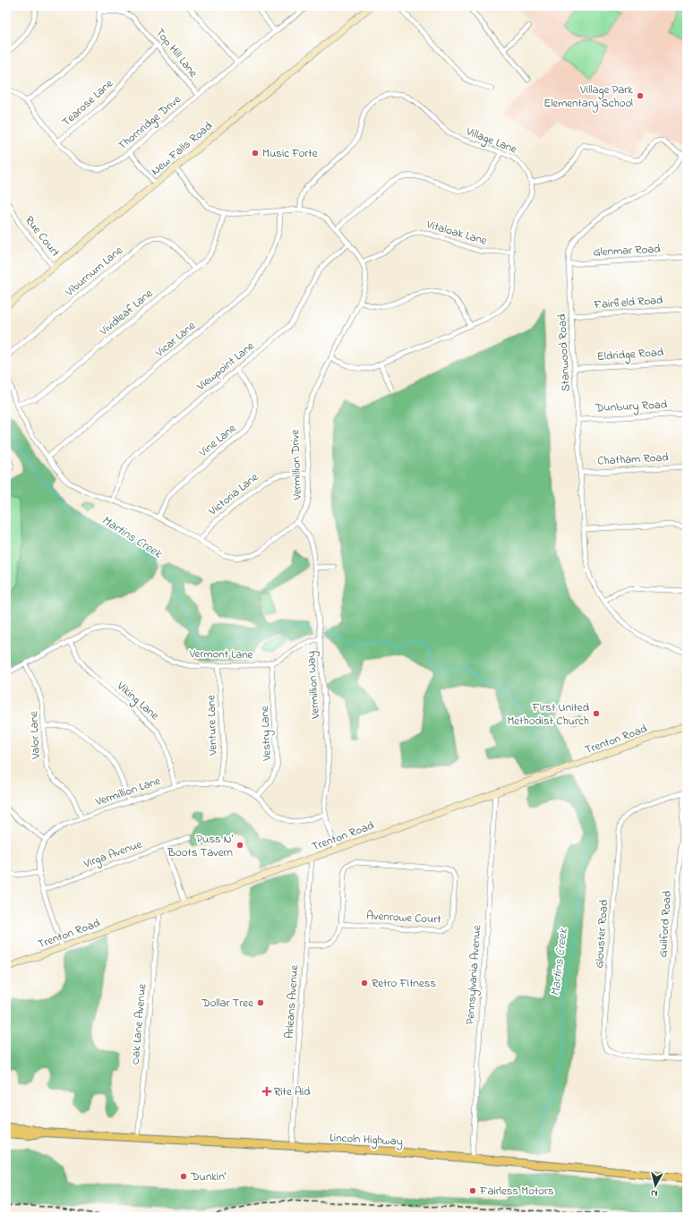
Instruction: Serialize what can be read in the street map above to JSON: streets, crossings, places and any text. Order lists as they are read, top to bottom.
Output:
{
  "streets": {
    "main road": ["New Falls Road", "Trenton Road", "Lincoln Highway"],
    "street": [
      "Top Hill Lane",
      "Tearose Lane",
      "Thornridge Drive",
      "Village Lane",
      "Vitaloak Lane",
      "Rue Court",
      "Glenmar Road",
      "Viburnum Lane",
      "Fairfield Road",
      "Vividleaf Lane",
      "Vicar Lane",
      "Stanwood Road",
      "Eldridge Road",
      "Viewpoint Lane",
      "Dunbury Road",
      "Vine Lane",
      "Chatham Road",
      "Vermillion Drive",
      "Victoria Lane",
      "Vermont Lane",
      "Vermillion Way",
      "Viking Lane",
      "Venture Lane",
      "Vestry Lane",
      "Valor Lane",
      "Vermillion Lane",
      "Virga Avenue",
      "Avenrowe Court",
      "Guilford Road",
      "Glouster Road",
      "Pennsylvania Avenue",
      "Arleans Avenue",
      "Oak Lane Avenue"
    ]
  },
  "crossings": [
    ["Top Hill Lane", "Tearose Lane"],
    ["Top Hill Lane", "Thornridge Drive"],
    ["Tearose Lane", "Thornridge Drive"],
    ["Village Lane", "Vermillion Drive"],
    ["New Falls Road", "Rue Court"],
    ["New Falls Road", "Vermillion Drive"],
    ["Vitaloak Lane", "Vermillion Drive"],
    ["Glenmar Road", "Stanwood Road"],
    ["Viburnum Lane", "Vividleaf Lane"],
    ["Fairfield Road", "Stanwood Road"],
    ["Vividleaf Lane", "Vermillion Drive"],
    ["Vicar Lane", "Vermillion Drive"],
    ["Stanwood Road", "Eldridge Road"],
    ["Stanwood Road", "Dunbury Road"],
    ["Stanwood Road", "Chatham Road"],
    ["Viewpoint Lane", "Vine Lane"],
    ["Viewpoint Lane", "Vermillion Drive"],
    ["Vine Lane", "Vermillion Drive"],
    ["Vermillion Drive", "Victoria Lane"],
    ["Vermillion Drive", "Vermillion Way"],
    ["Vermont Lane", "Vermillion Way"],
    ["Vermont Lane", "Viking Lane"],
    ["Vermont Lane", "Venture Lane"],
    ["Vermont Lane", "Vestry Lane"],
    ["Vermont Lane", "Valor Lane"],
    ["Vermillion Way", "Trenton Road"],
    ["Vermillion Way", "Vermillion Lane"],
    ["Viking Lane", "Vermillion Lane"],
    ["Venture Lane", "Vermillion Lane"],
    ["Vestry Lane", "Vermillion Lane"],
    ["Valor Lane", "Vermillion Lane"],
    ["Trenton Road", "Vermillion Lane"],
    ["Trenton Road", "Pennsylvania Avenue"],
    ["Trenton Road", "Arleans Avenue"],
    ["Trenton Road", "Oak Lane Avenue"],
    ["Vermillion Lane", "Virga Avenue"],
    ["Guilford Road", "Glouster Road"],
    ["Pennsylvania Avenue", "Lincoln Highway"],
    ["Arleans Avenue", "Lincoln Highway"],
    ["Oak Lane Avenue", "Lincoln Highway"]
  ],
  "water": ["Martins Creek"],
  "places": {
    "other": [
      "Village Park Elementary School",
      "Music Forte",
      "First United Methodist Church",
      "Puss N' Boots Tavern",
      "Retro Fitness",
      "Dollar Tree",
      "Dunkin'",
      "Fairless Motors"
    ],
    "health": ["Rite Aid"]
  },
  "north": "bottom"
}
